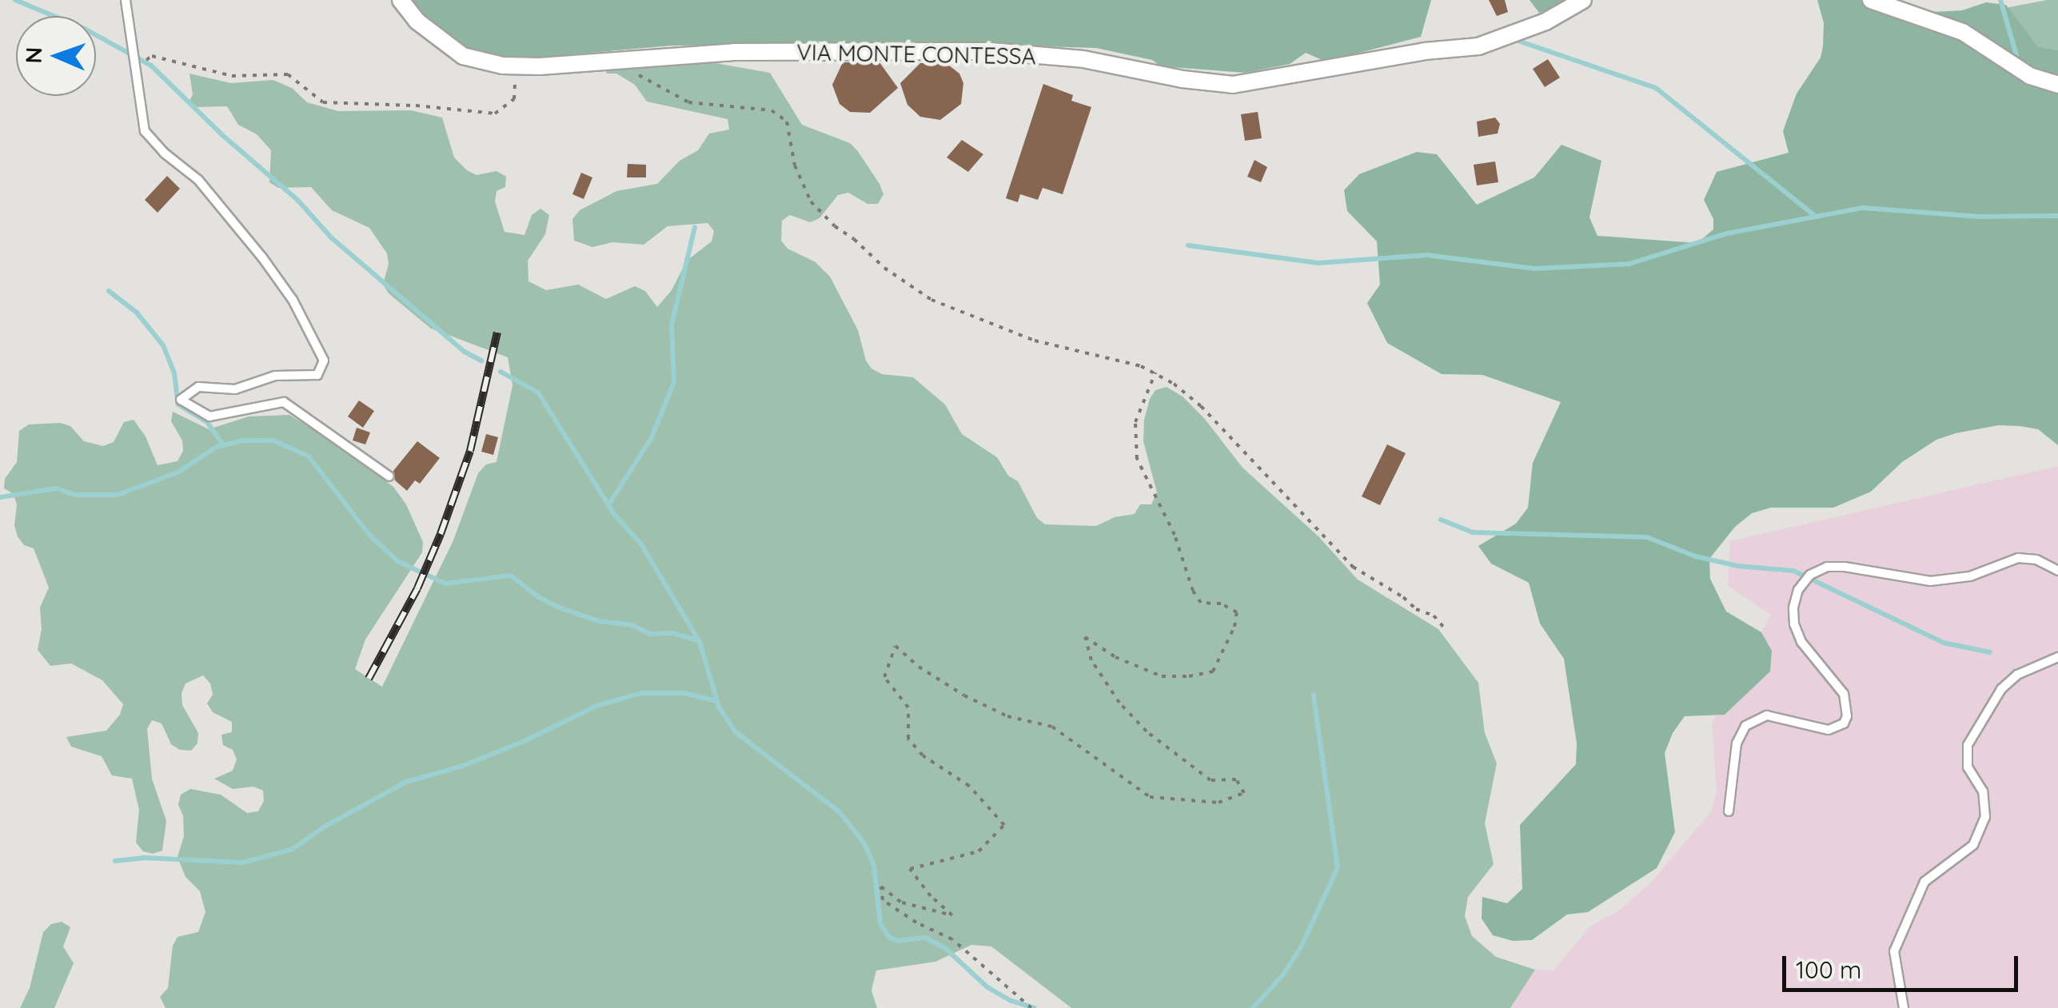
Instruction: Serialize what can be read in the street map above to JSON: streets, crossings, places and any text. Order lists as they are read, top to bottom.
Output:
{
  "streets": {
    "street": ["VIA MONTE CONTESSA"]
  },
  "scale_bar": "100 m",
  "north": "left"
}
